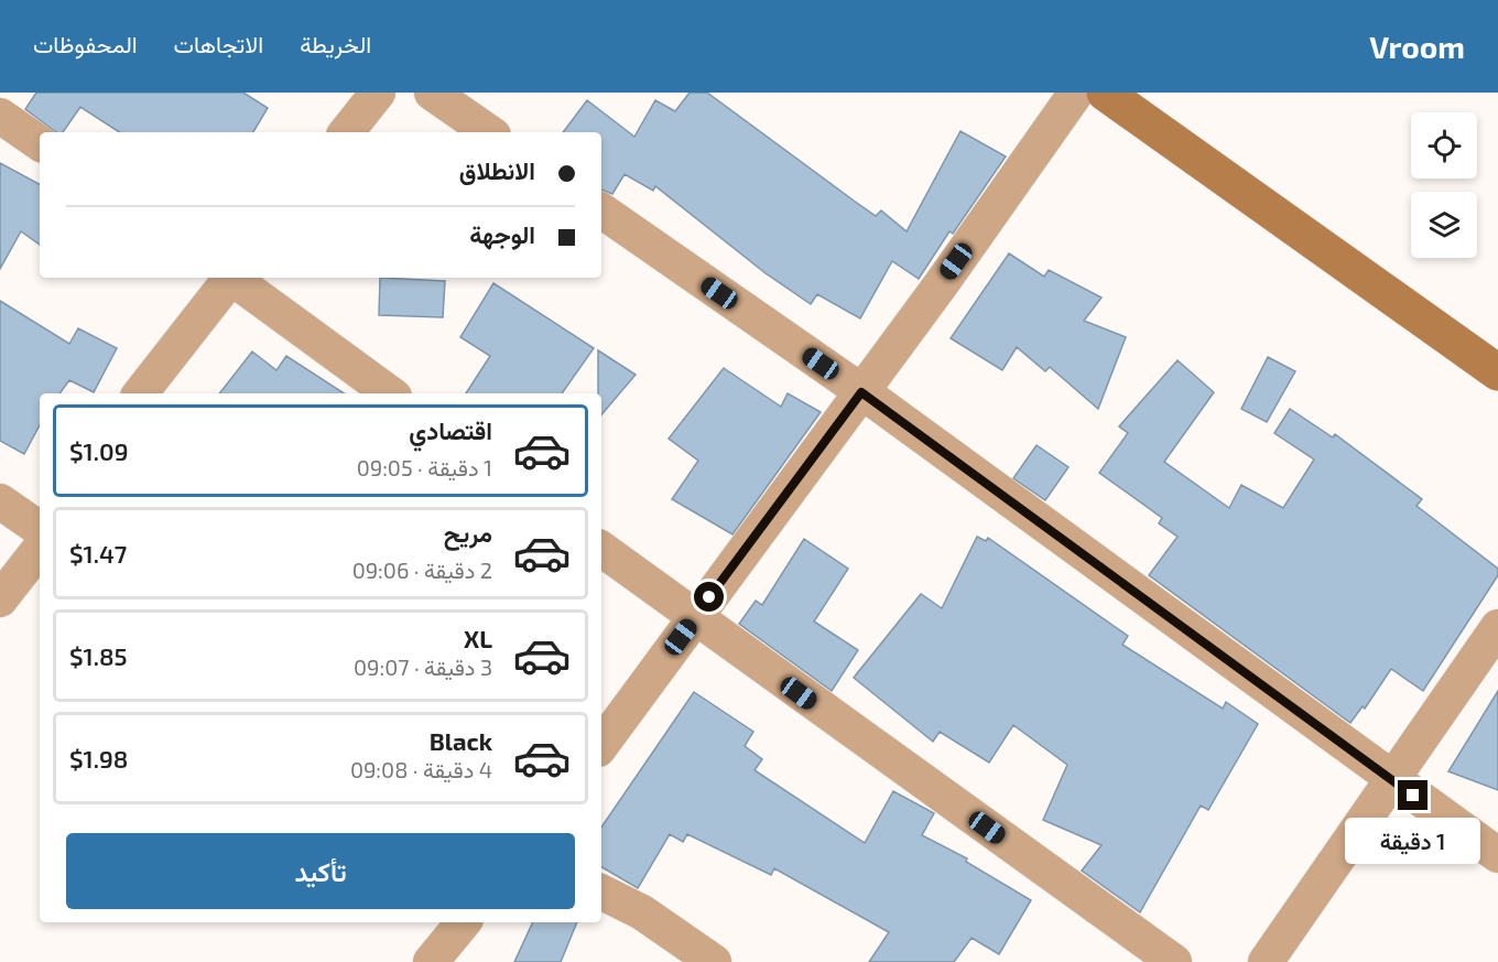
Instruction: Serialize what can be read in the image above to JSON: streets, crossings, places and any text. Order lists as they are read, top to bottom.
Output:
{
  "page": {
    "header": "Vroom",
    "nav": ["الخريطة", "الاتجاهات", "المحفوظات"],
    "banner": ["الانطلاق", "الوجهة"],
    "list": [
      {
        "name": "اقتصادي",
        "note": "1 دقيقة · 09:05",
        "value": "$1.09"
      },
      {
        "name": "مريح",
        "note": "2 دقيقة · 09:06",
        "value": "$1.47"
      },
      {
        "name": "XL",
        "note": "3 دقيقة · 09:07",
        "value": "$1.85"
      },
      {
        "name": "Black",
        "note": "4 دقيقة · 09:08",
        "value": "$1.98"
      }
    ],
    "bubble": "1 دقيقة",
    "buttons": "تأكيد"
  }
}
